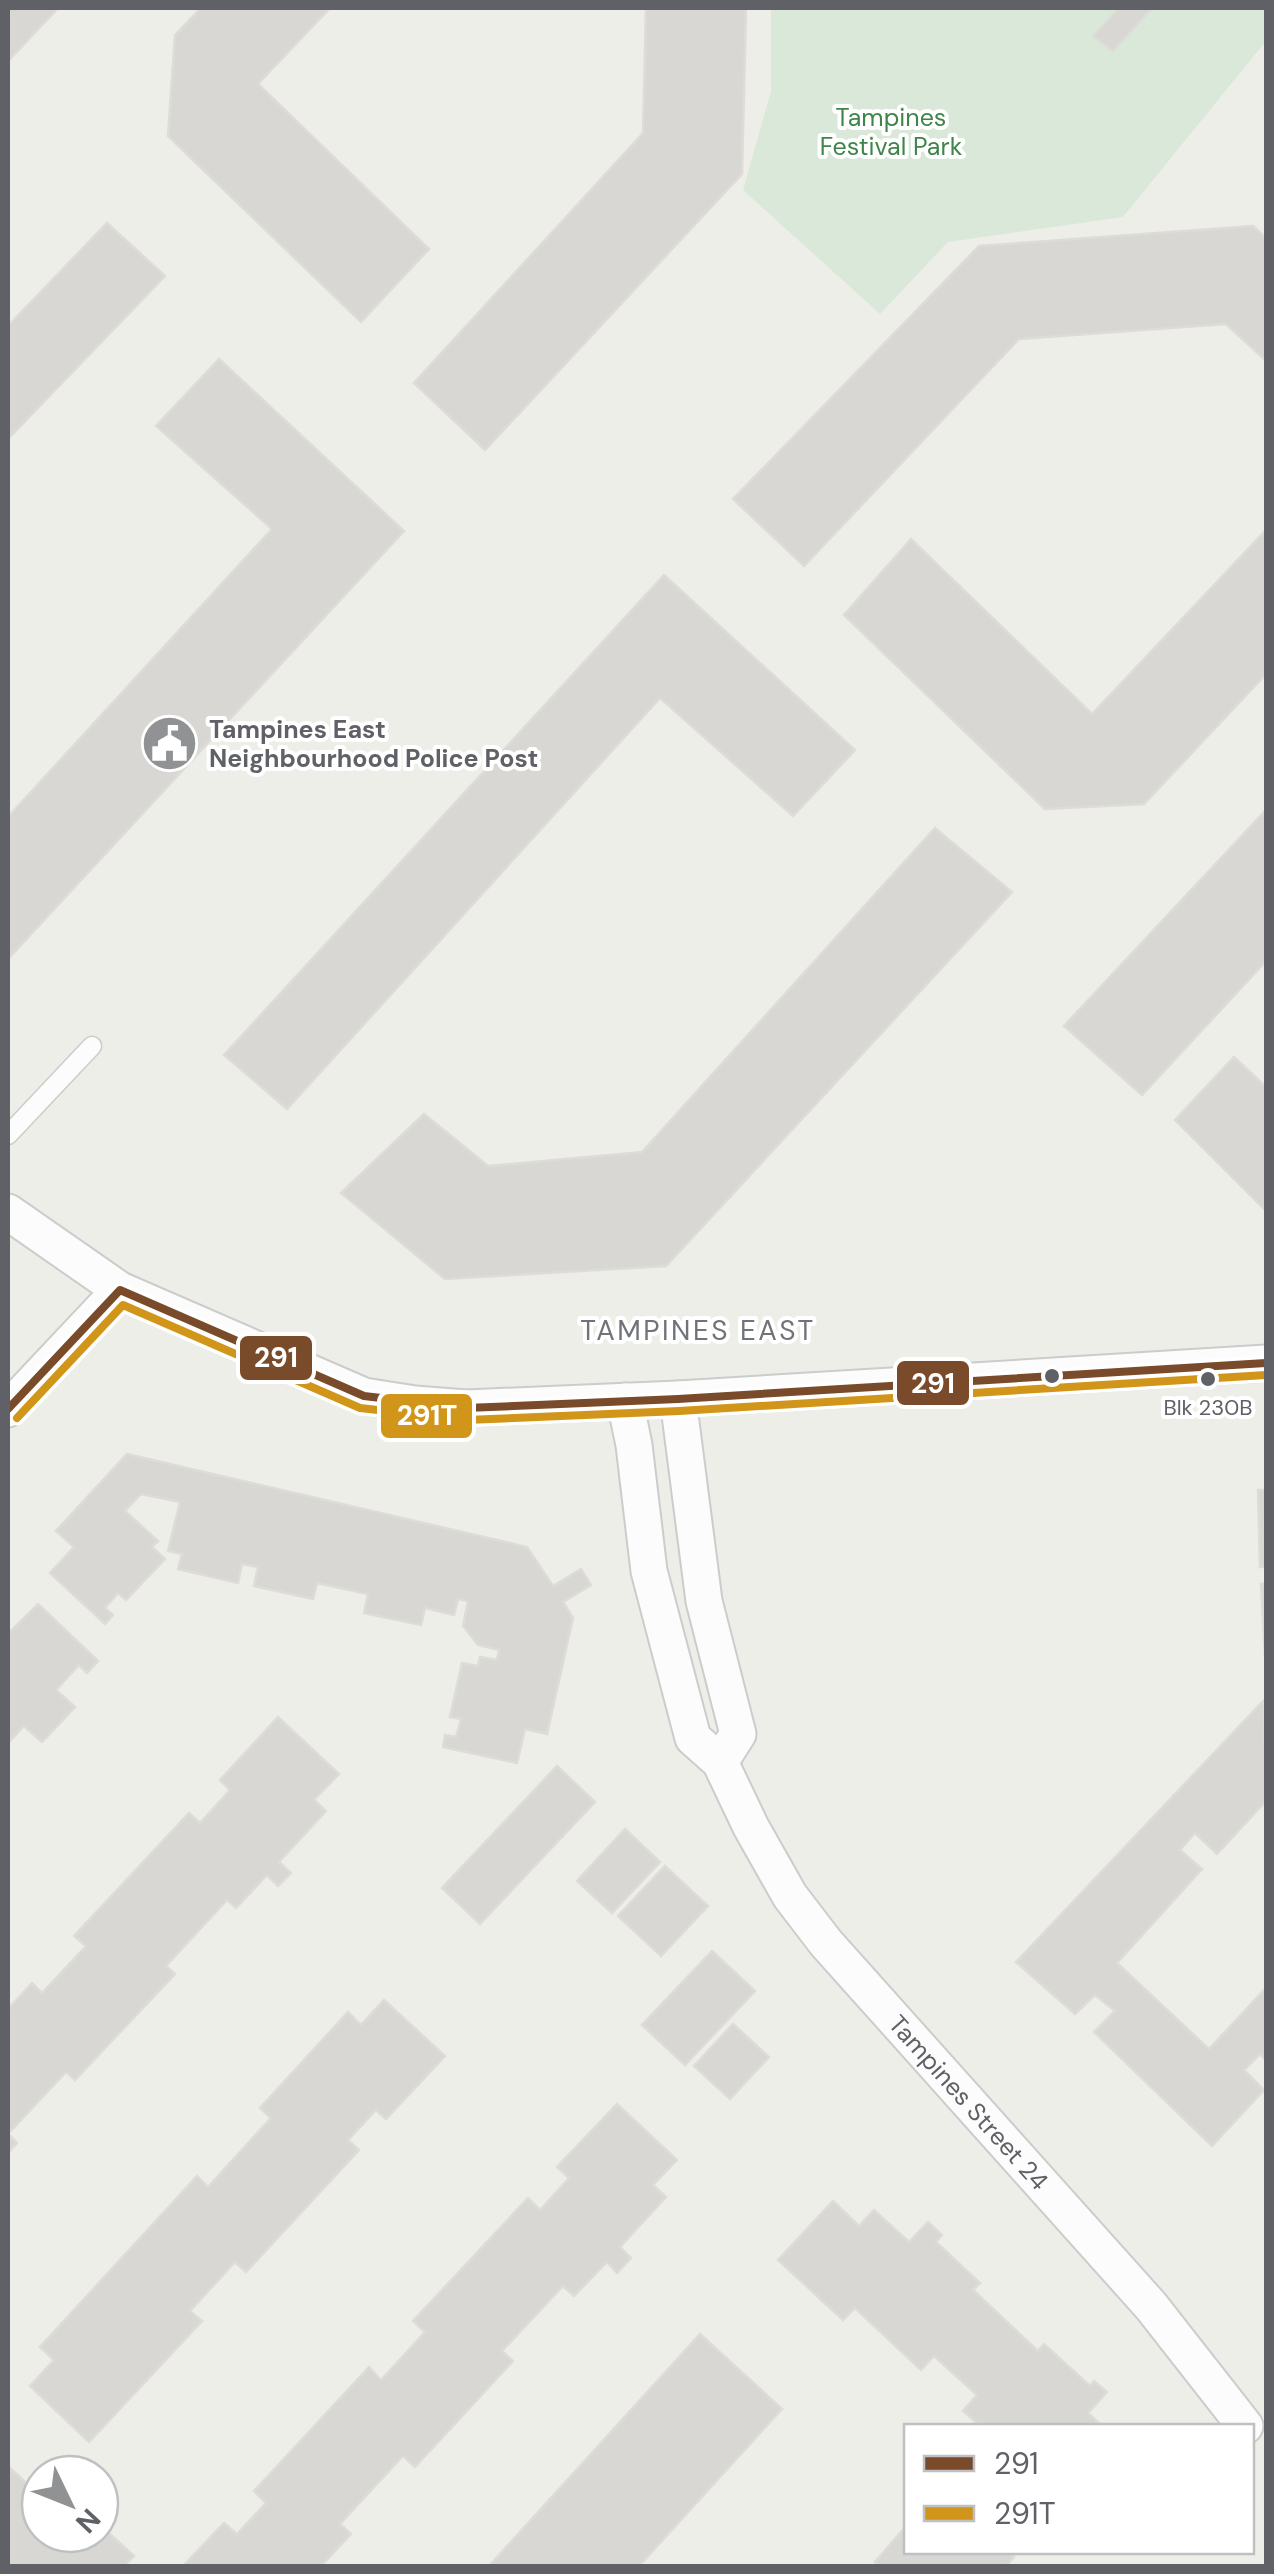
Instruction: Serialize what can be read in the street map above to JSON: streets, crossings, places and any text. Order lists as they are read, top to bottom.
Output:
{
  "streets": {
    "street": ["Tampines Street 24"]
  },
  "districts": ["TAMPINES EAST"],
  "parks": ["Tampines Festival Park"],
  "places": {
    "public building": ["Tampines East Neighbourhood Police Post"],
    "other": ["Blk 230B"]
  },
  "lines": ["transit line 291", "transit line 291T"],
  "legend": ["291", "291T"],
  "north": "bottom right"
}
